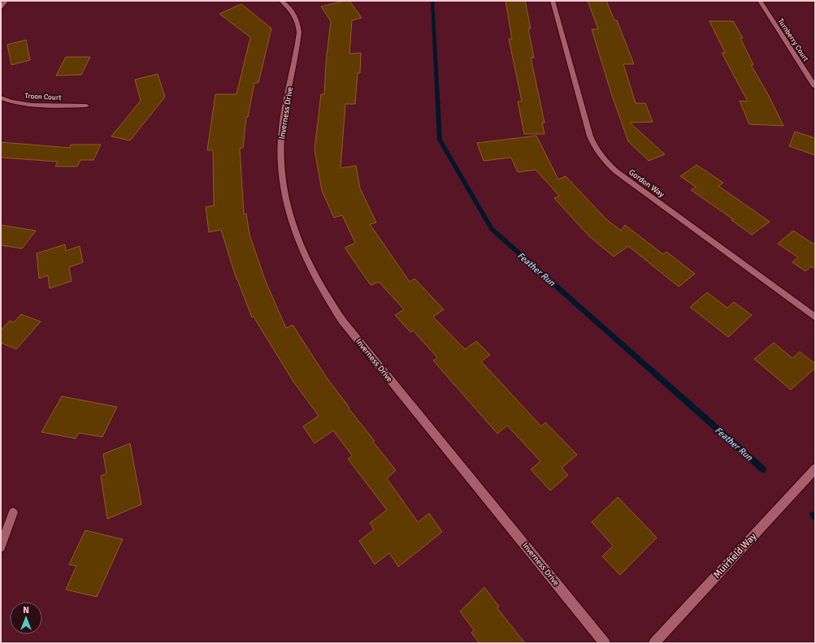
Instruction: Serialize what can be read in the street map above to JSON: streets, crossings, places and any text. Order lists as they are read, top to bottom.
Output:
{
  "streets": {
    "street": [
      "Turnberry Court",
      "Troon Court",
      "Inverness Drive",
      "Gordon Way",
      "Muirfield Way"
    ]
  },
  "water": ["Feather Run"],
  "north": "top"
}
